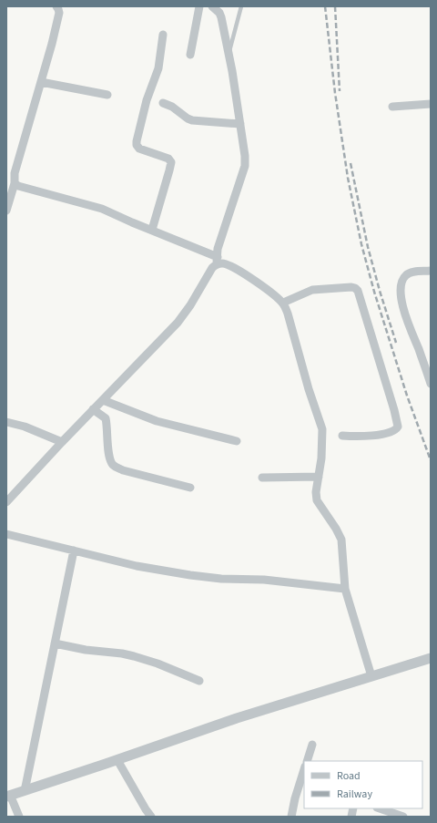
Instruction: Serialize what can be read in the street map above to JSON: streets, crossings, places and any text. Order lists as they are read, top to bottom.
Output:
{
  "legend": ["Road", "Railway"]
}
